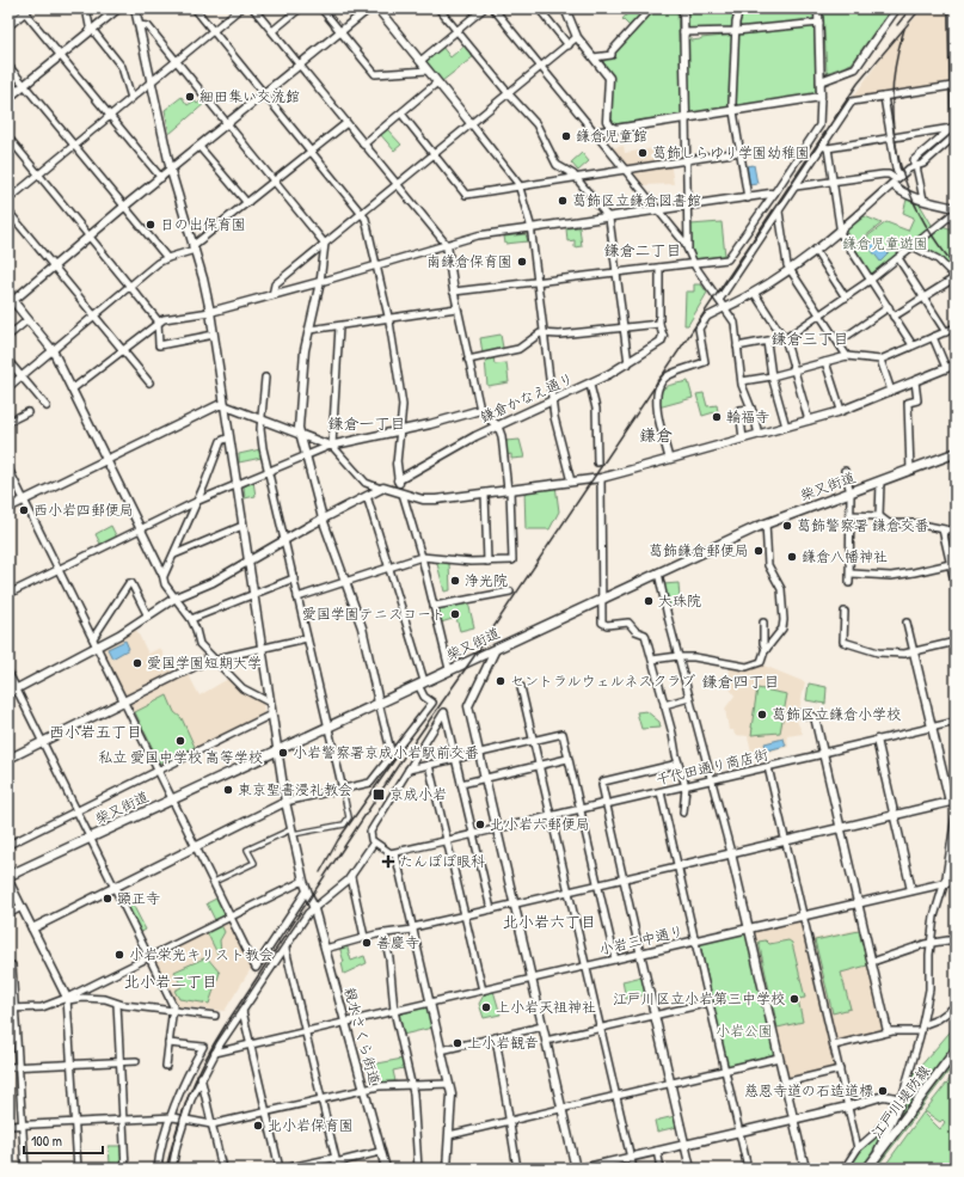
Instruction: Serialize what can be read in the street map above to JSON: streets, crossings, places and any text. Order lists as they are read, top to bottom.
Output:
{
  "streets": {
    "main road": ["柴又街道", "江戸川堤防線"],
    "street": [
      "鎌倉かなえ通り",
      "千代田通り商店街",
      "小岩三中通り",
      "親水さくら街道"
    ]
  },
  "crossings": [
    ["柴又街道", "親水さくら街道"],
    ["小岩三中通り", "親水さくら街道"]
  ],
  "districts": [
    "鎌倉二丁目",
    "鎌倉三丁目",
    "鎌倉一丁目",
    "鎌倉",
    "鎌倉四丁目",
    "西小岩五丁目",
    "北小岩六丁目",
    "北小岩二丁目"
  ],
  "parks": ["鎌倉児童遊園", "小岩公園"],
  "places": {
    "other": [
      "細田集い交流館",
      "鎌倉児童館",
      "葛飾しらゆり学園幼稚園",
      "葛飾区立鎌倉図書館",
      "日の出保育園",
      "南鎌倉保育園",
      "輪福寺",
      "西小岩四郵便局",
      "葛飾警察署 鎌倉交番",
      "葛飾鎌倉郵便局",
      "鎌倉八幡神社",
      "浄光院",
      "大珠院",
      "愛国学園テニスコート",
      "愛国学園短期大学",
      "セントラルウェルネスクラブ",
      "葛飾区立鎌倉小学校",
      "私立 愛国中学校 高等学校",
      "小岩警察署京成小岩駅前交番",
      "東京聖書浸礼教会",
      "北小岩六郵便局",
      "顕正寺",
      "善慶寺",
      "小岩栄光キリスト教会",
      "江戸川区立小岩第三中学校",
      "上小岩天祖神社",
      "上小岩観音",
      "慈恩寺道の石造道標",
      "北小岩保育園"
    ],
    "transit": ["京成小岩"],
    "health": ["たんぽぽ眼科"]
  },
  "scale_bar": "100 m"
}
